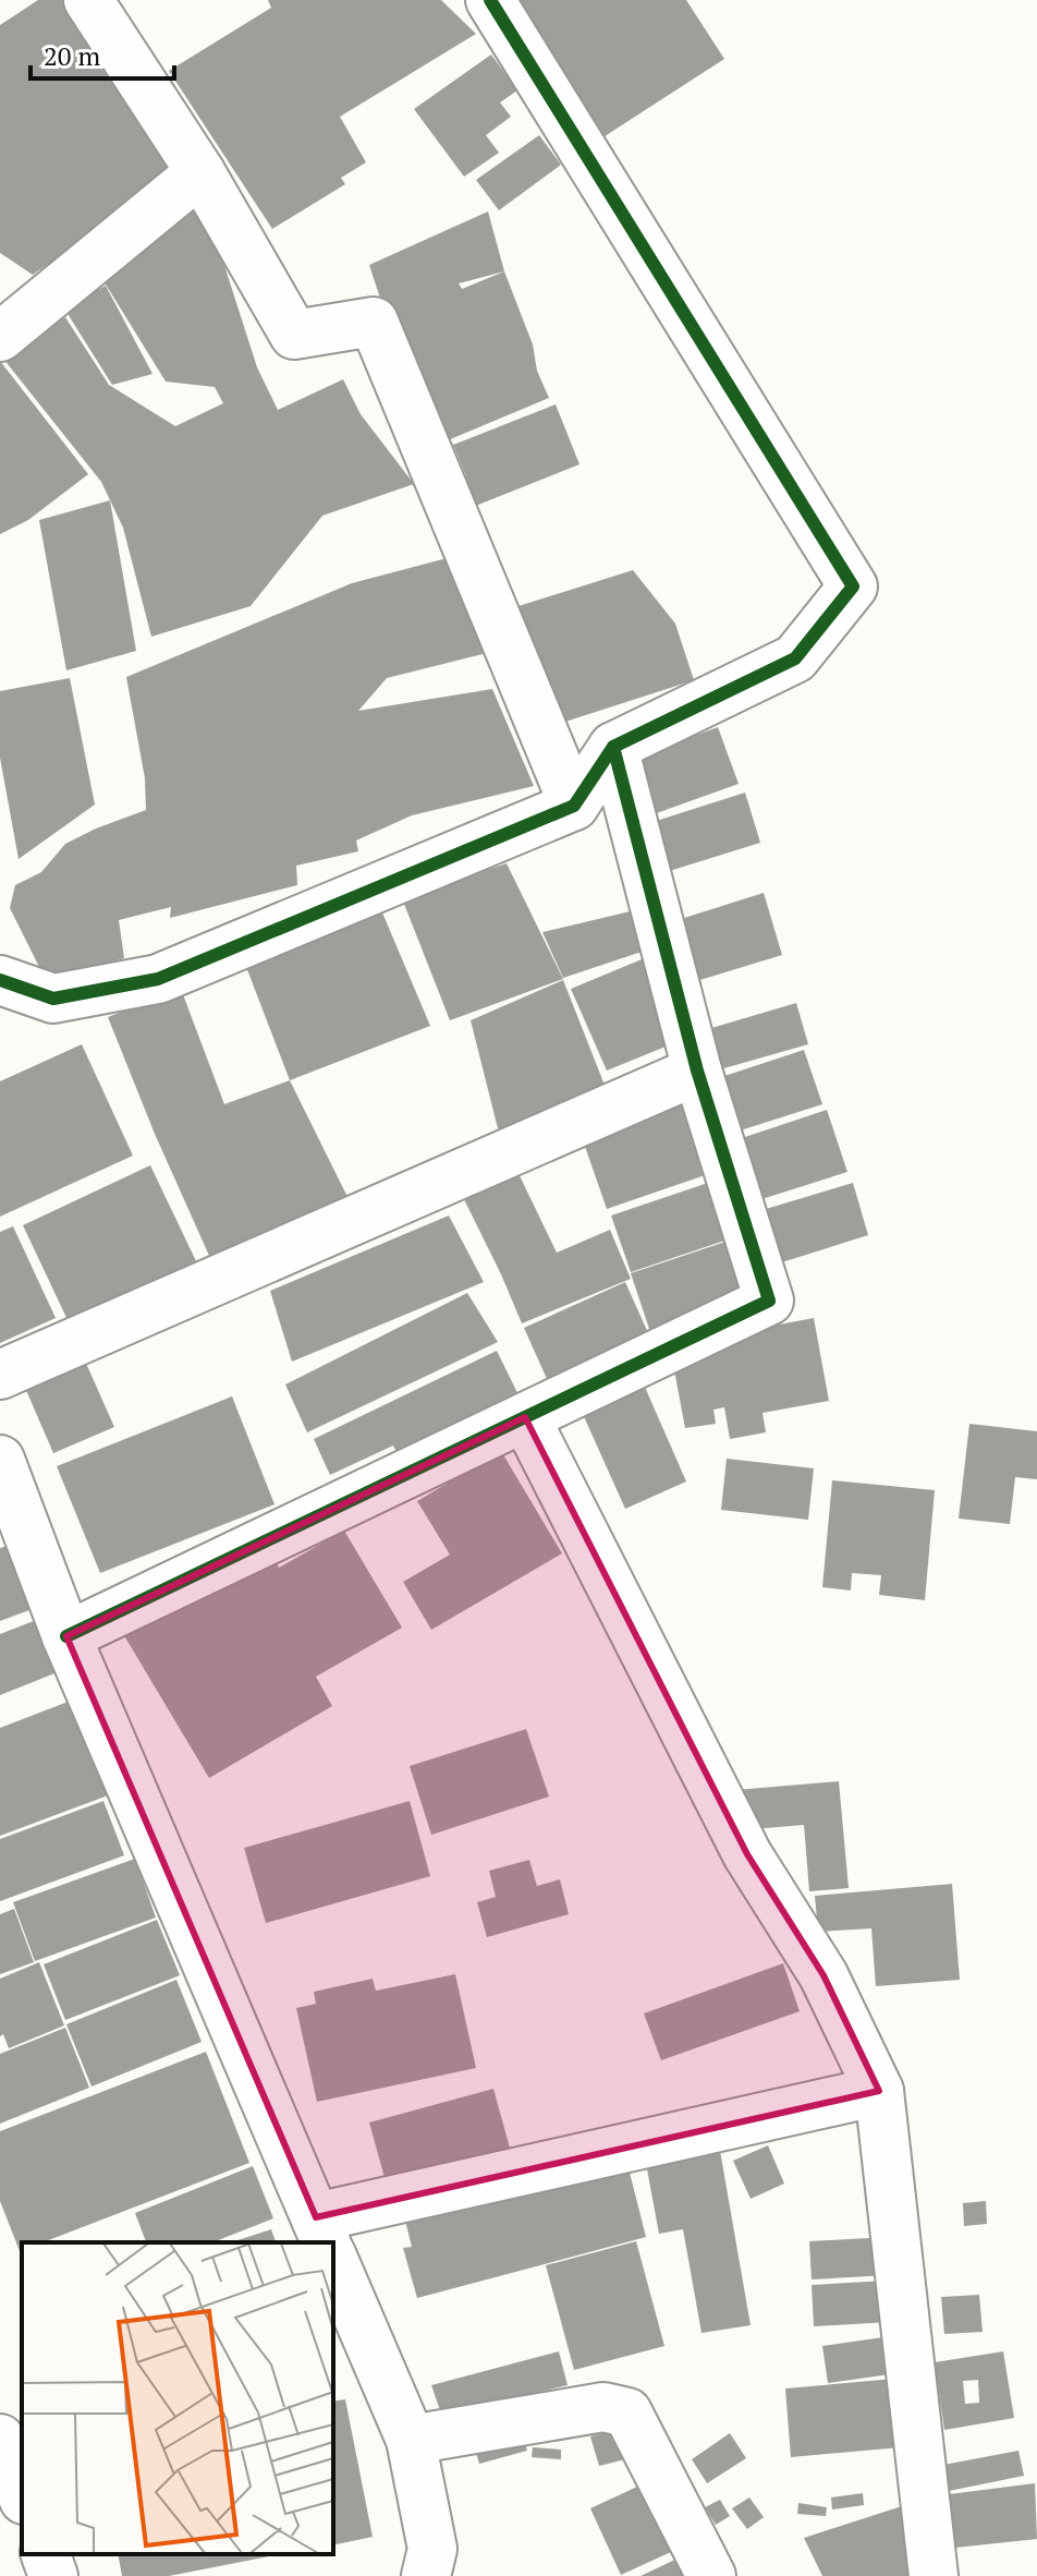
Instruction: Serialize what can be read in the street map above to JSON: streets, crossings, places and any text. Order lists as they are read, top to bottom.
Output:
{
  "scale_bar": "20 m"
}
